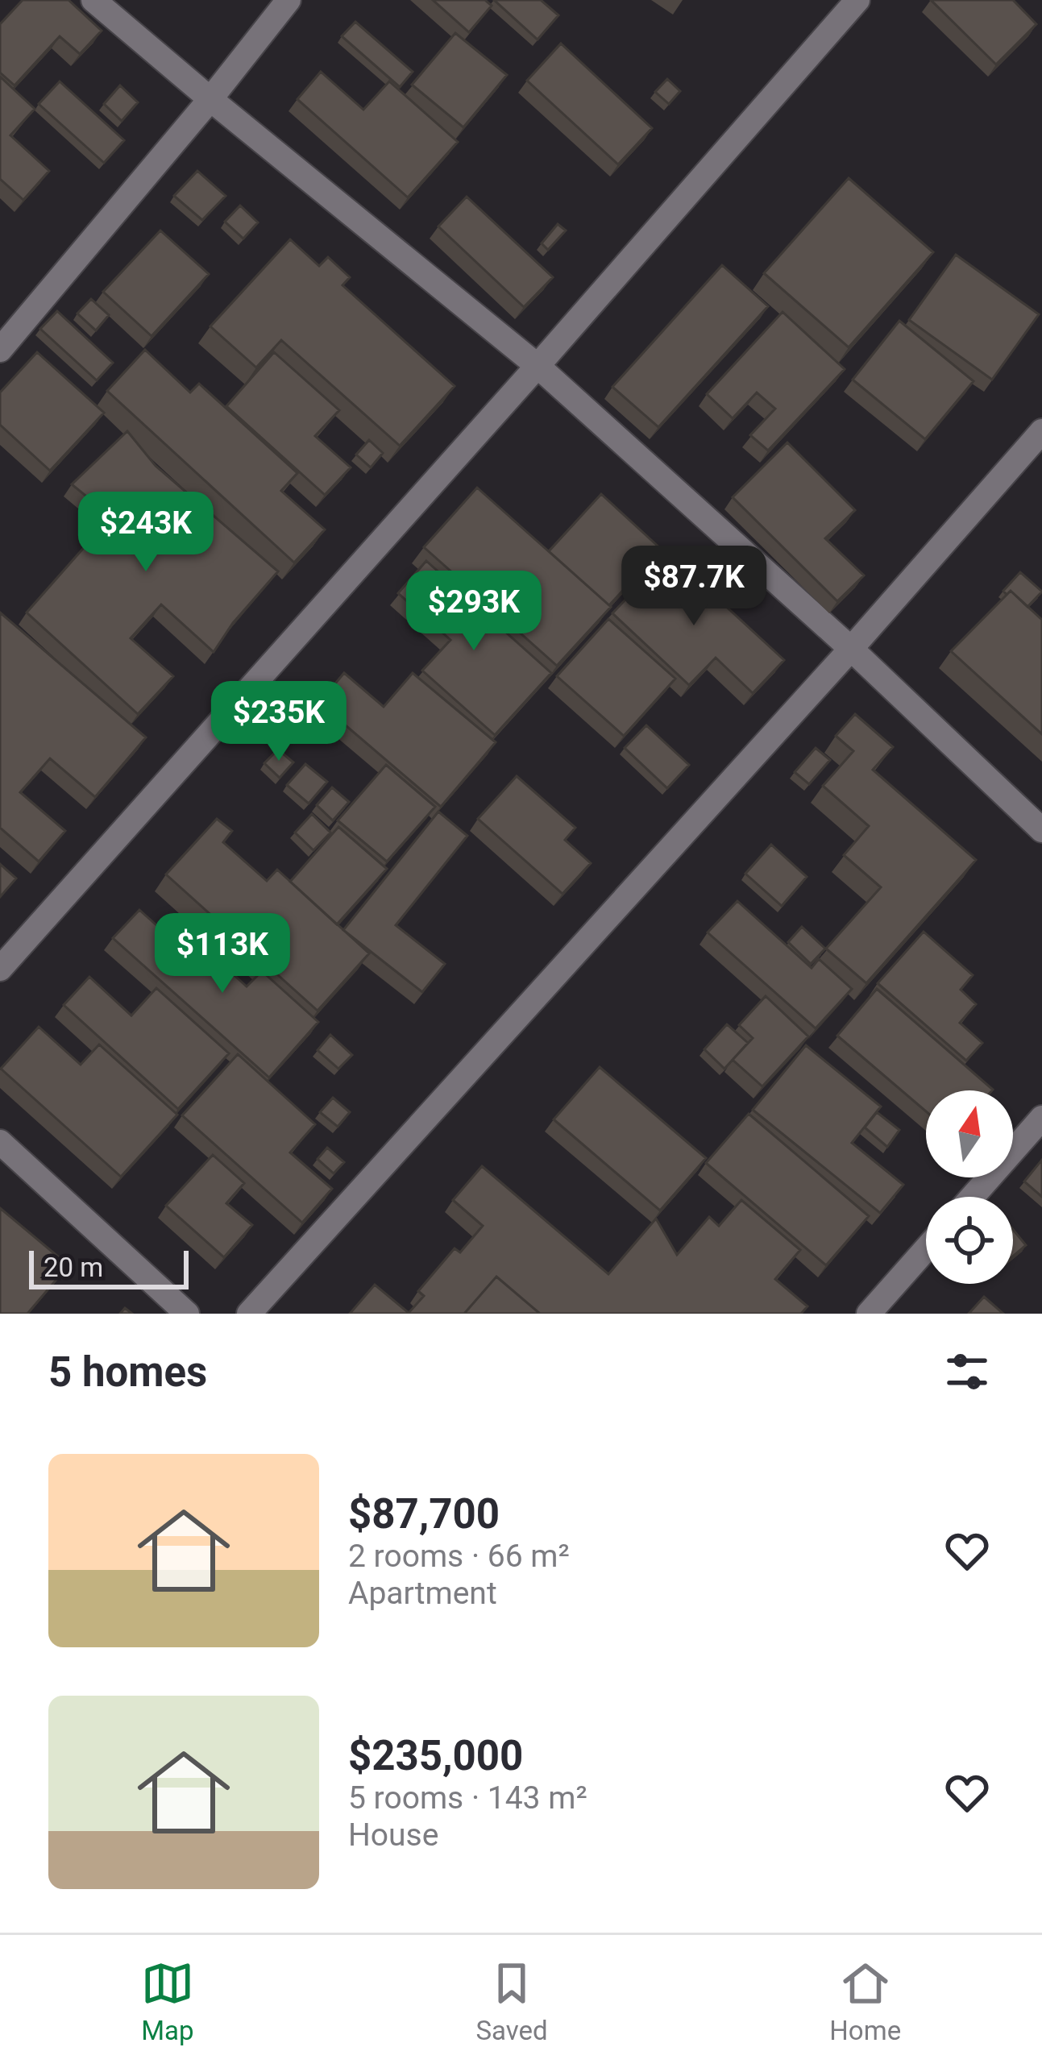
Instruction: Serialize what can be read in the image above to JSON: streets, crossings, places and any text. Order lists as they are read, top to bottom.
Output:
{
  "scale_bar": "20 m",
  "north": "top",
  "page": {
    "price": [
      "$243K",
      "$87.7K",
      "$293K",
      "$235K",
      "$113K"
    ],
    "scale": "20 m",
    "heading": "5 homes",
    "list": [
      {
        "name": "$87,700",
        "note": "2 rooms · 66 m² · Apartment"
      },
      {
        "name": "$235,000",
        "note": "5 rooms · 143 m² · House"
      }
    ],
    "tabs": ["Map", "Saved", "Home"]
  }
}
